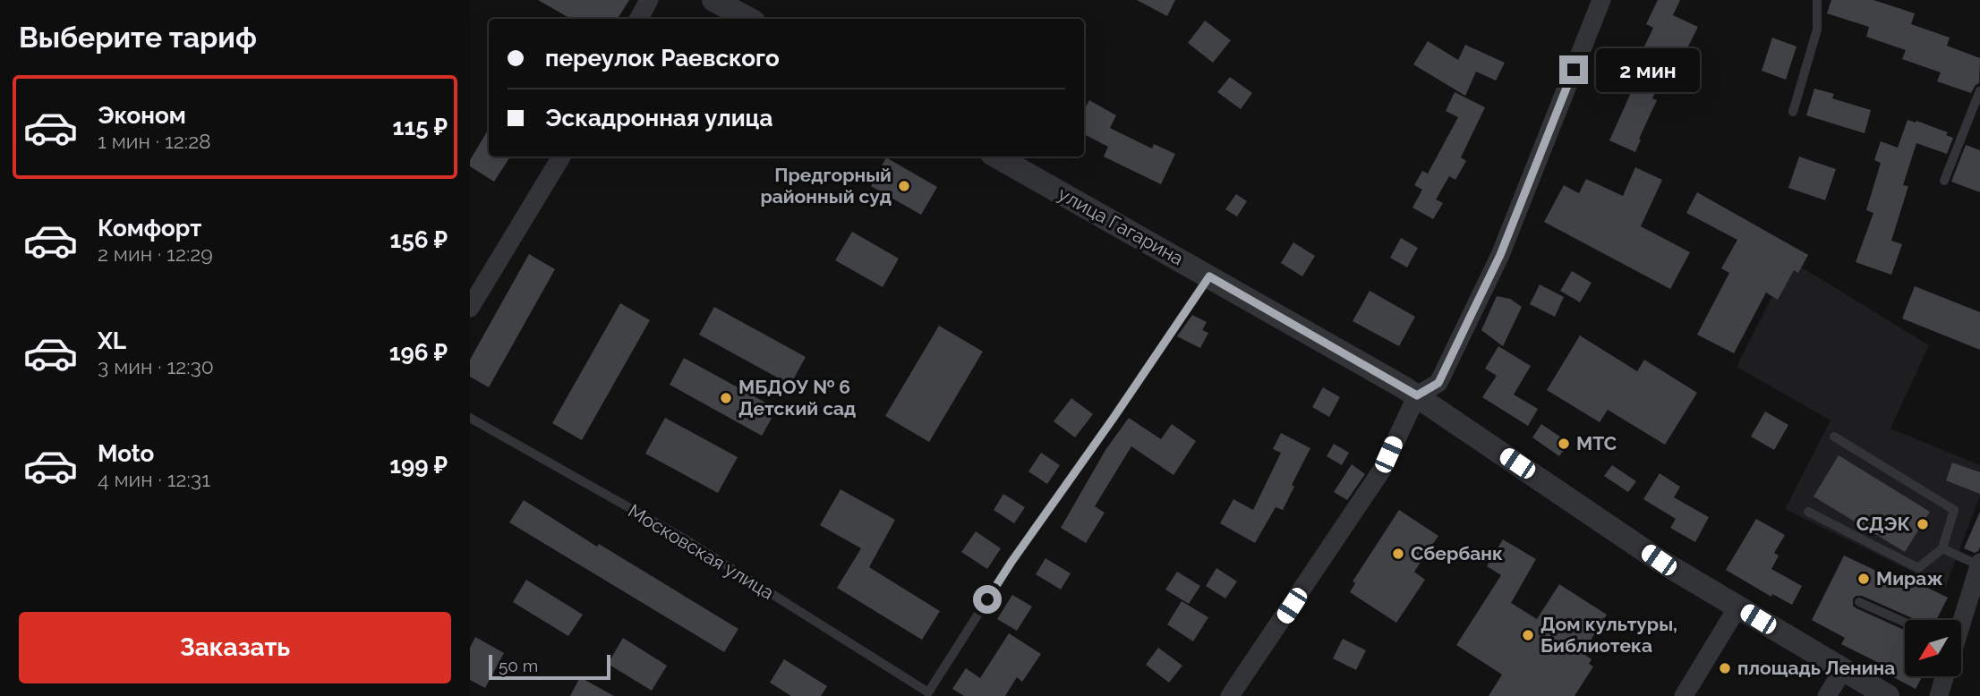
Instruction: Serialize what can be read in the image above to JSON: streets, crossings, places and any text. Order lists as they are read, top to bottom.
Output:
{
  "streets": {
    "street": ["улица Гагарина"],
    "lane": ["Московская улица"]
  },
  "crossings": [
    ["улица Гагарина", "Московская улица"]
  ],
  "places": [
    "Предгорный районный суд",
    "МБДОУ № 6 Детский сад",
    "МТС",
    "СДЭК",
    "Сбербанк",
    "Мираж",
    "Дом культуры, Библиотека",
    "площадь Ленина"
  ],
  "scale_bar": "50 m",
  "north": "bottom left",
  "page": {
    "heading": "Выберите тариф",
    "banner": ["переулок Раевского", "Эскадронная улица"],
    "bubble": "2 мин",
    "list": [
      {
        "name": "Эконом",
        "note": "1 мин · 12:28",
        "value": "115 ₽"
      },
      {
        "name": "Комфорт",
        "note": "2 мин · 12:29",
        "value": "156 ₽"
      },
      {
        "name": "XL",
        "note": "3 мин · 12:30",
        "value": "196 ₽"
      },
      {
        "name": "Moto",
        "note": "4 мин · 12:31",
        "value": "199 ₽"
      }
    ],
    "buttons": "Заказать",
    "scale": "50 m"
  }
}
